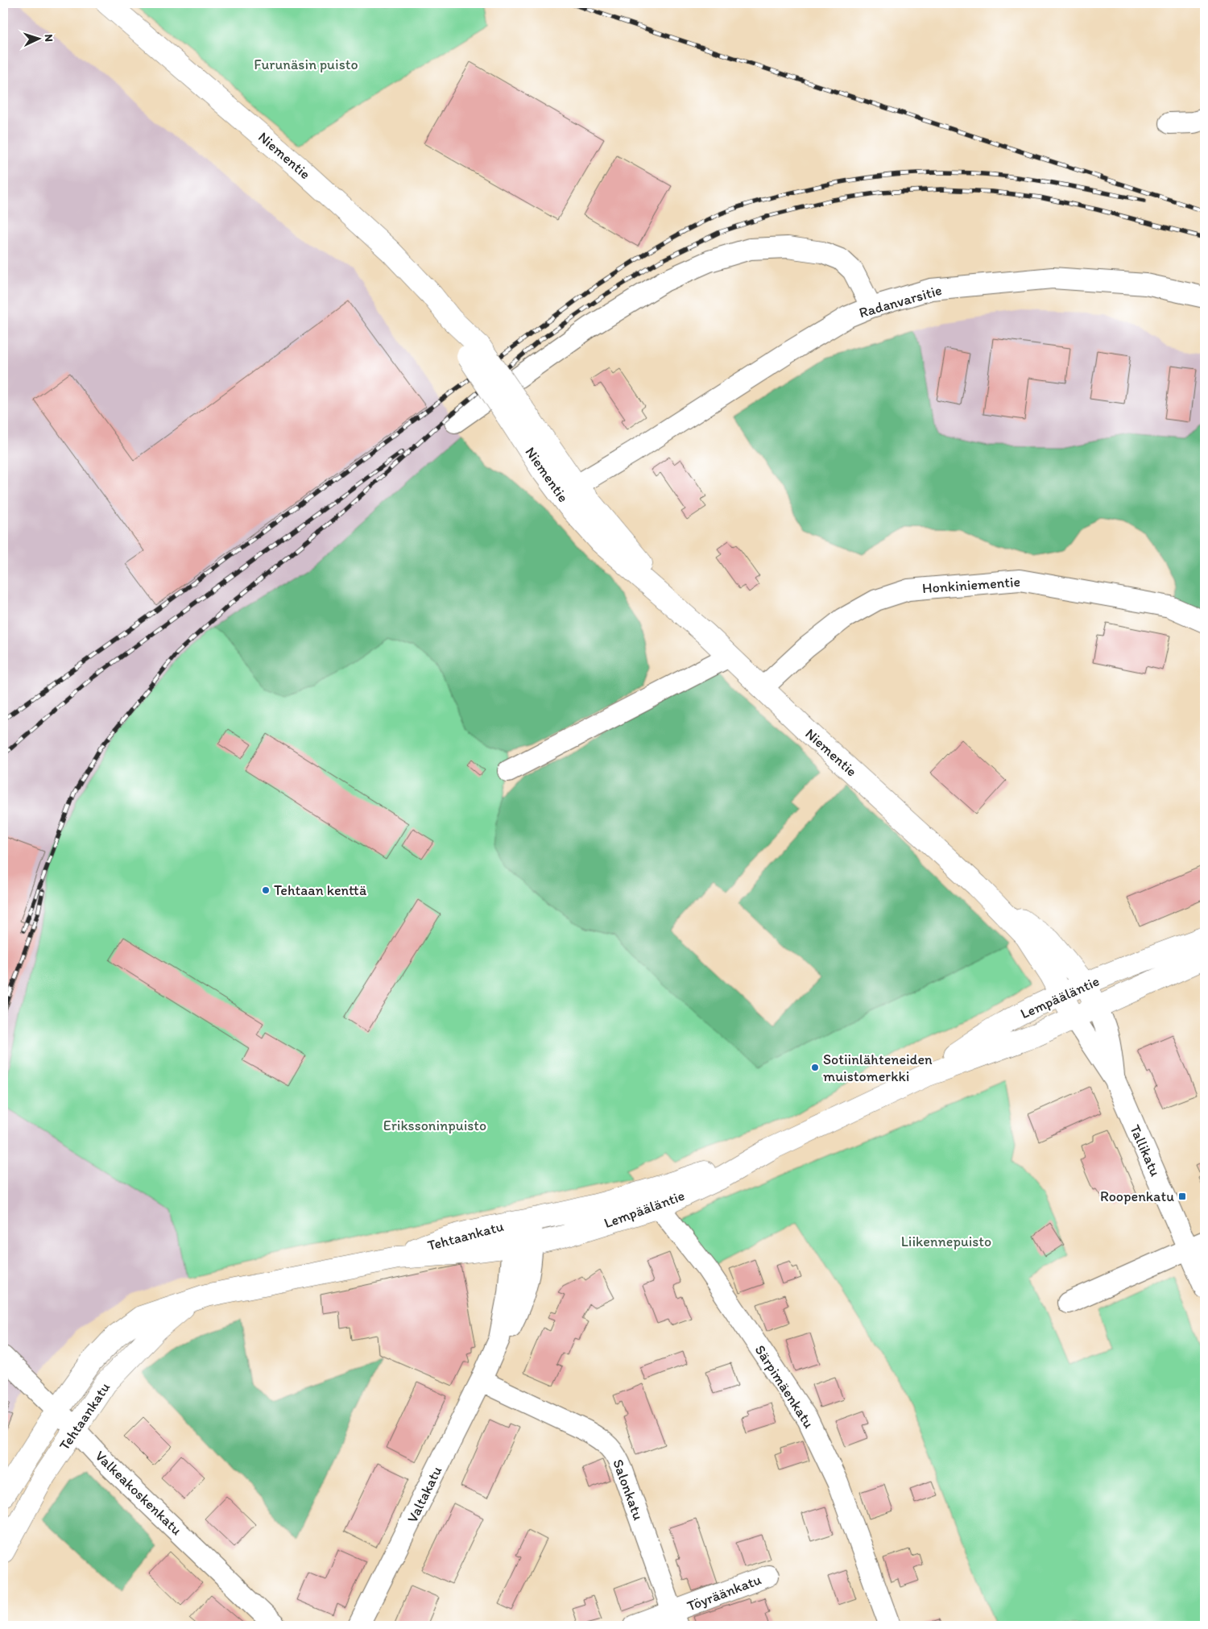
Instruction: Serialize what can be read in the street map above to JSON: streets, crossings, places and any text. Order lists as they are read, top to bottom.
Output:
{
  "streets": {
    "main road": ["Niementie", "Lempääläntie", "Tehtaankatu"],
    "street": [
      "Radanvarsitie",
      "Honkiniementie",
      "Tallikatu",
      "Särpimäenkatu",
      "Salonkatu",
      "Valkeakoskenkatu",
      "Valtakatu",
      "Töyräänkatu"
    ]
  },
  "crossings": [
    ["Niementie", "Radanvarsitie"],
    ["Niementie", "Honkiniementie"],
    ["Niementie", "Lempääläntie"],
    ["Niementie", "Tallikatu"],
    ["Lempääläntie", "Tallikatu"],
    ["Lempääläntie", "Tehtaankatu"],
    ["Lempääläntie", "Särpimäenkatu"],
    ["Lempääläntie", "Valtakatu"],
    ["Tehtaankatu", "Valkeakoskenkatu"],
    ["Tehtaankatu", "Valtakatu"],
    ["Salonkatu", "Valtakatu"],
    ["Salonkatu", "Töyräänkatu"]
  ],
  "parks": ["Furunäsin puisto", "Erikssoninpuisto", "Liikennepuisto"],
  "places": {
    "other": ["Tehtaan kenttä", "Sotiinlähteneiden muistomerkki"],
    "transit": ["Roopenkatu"]
  },
  "north": "right"
}
